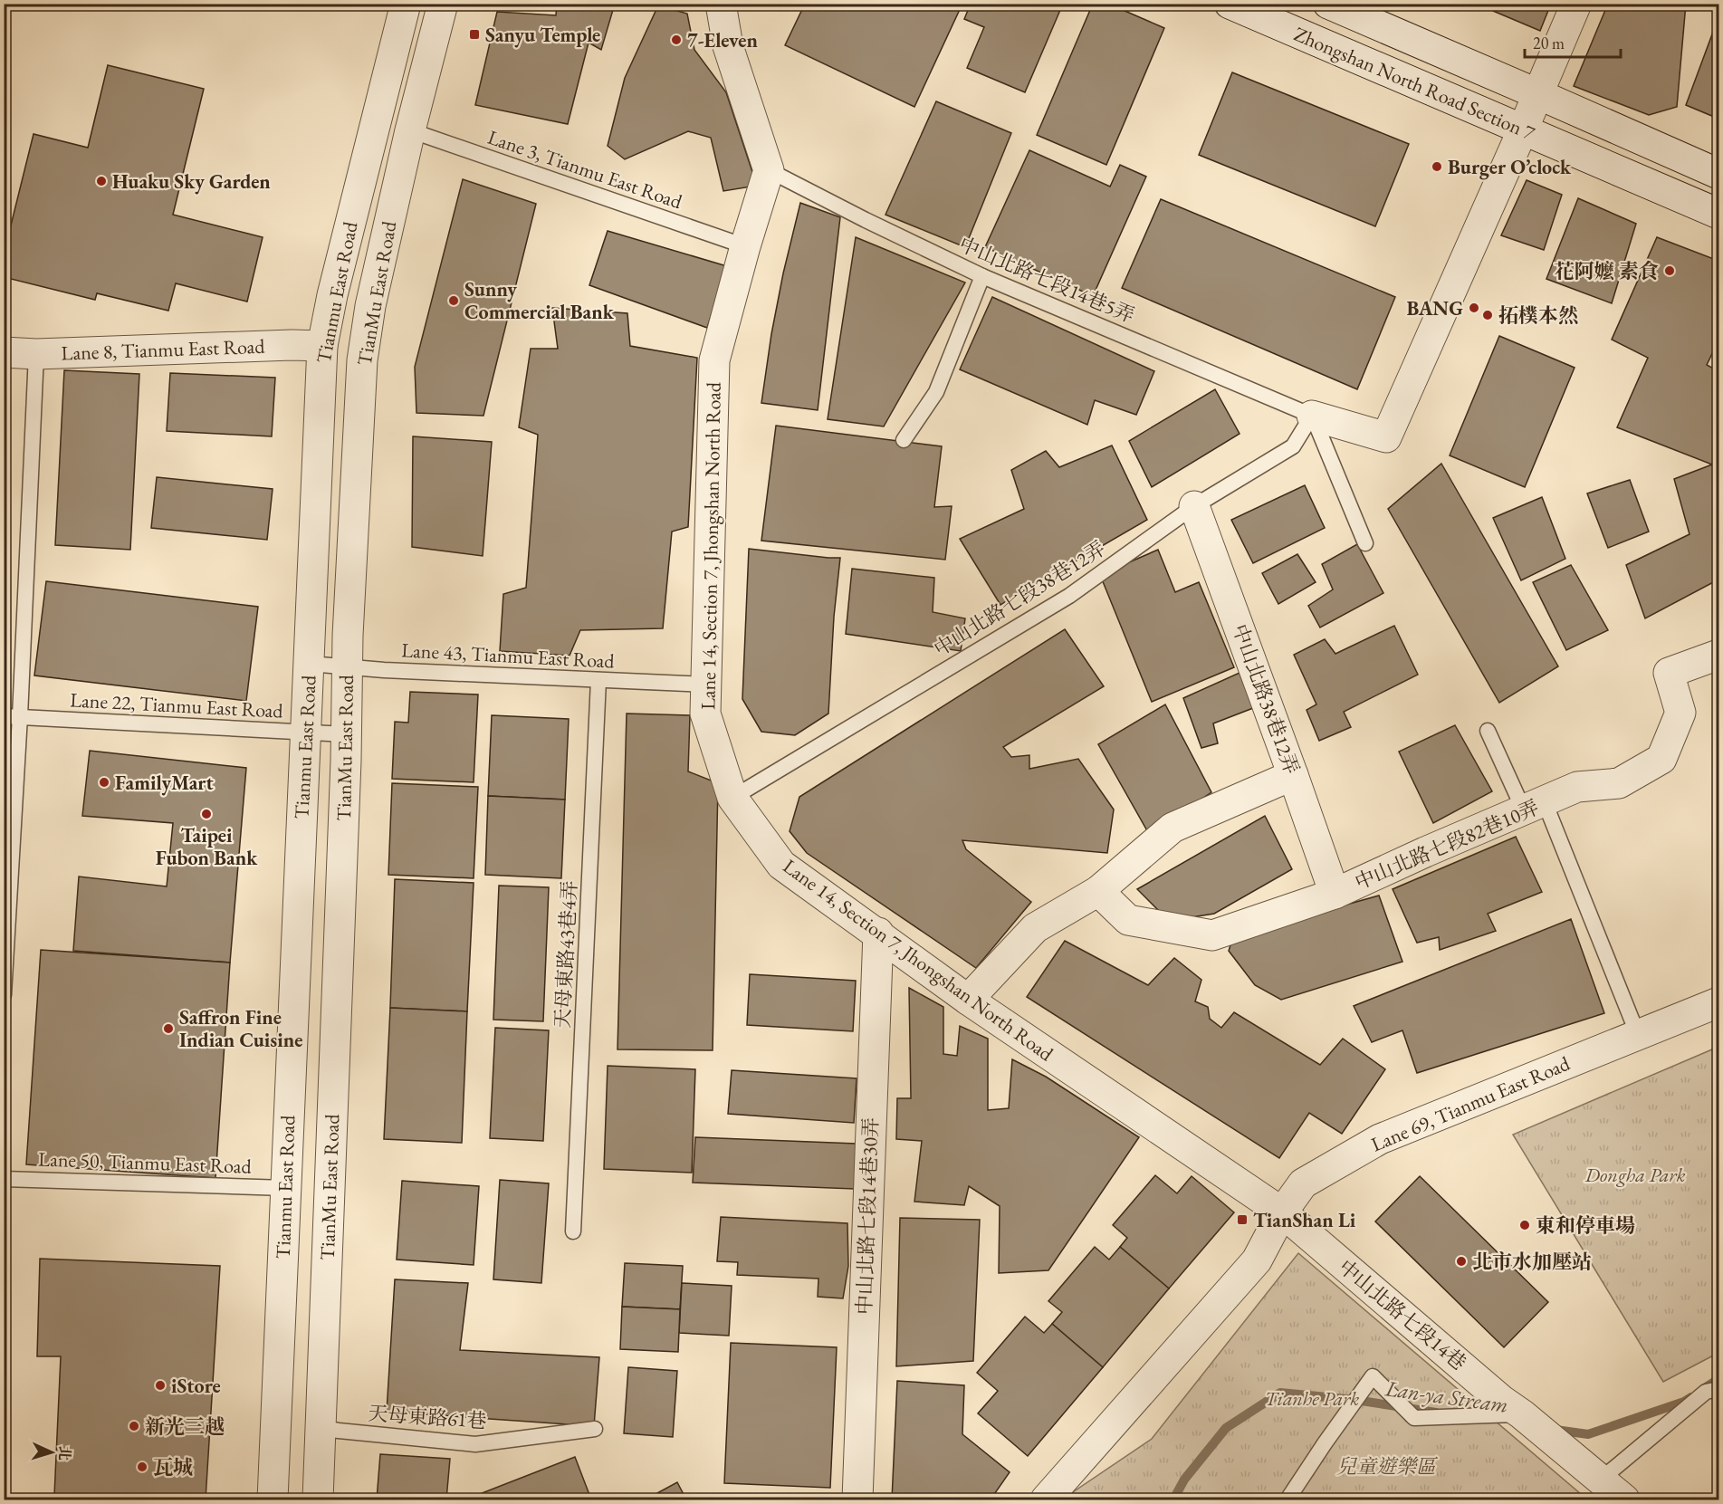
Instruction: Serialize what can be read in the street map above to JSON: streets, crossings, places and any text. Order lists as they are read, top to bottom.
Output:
{
  "streets": {
    "street": [
      "Zhongshan North Road Section 7",
      "Tianmu East Road",
      "TianMu East Road",
      "Lane 8, Tianmu East Road",
      "Lane 14, Section 7, Jhongshan North Road",
      "中山北路38巷12弄",
      "中山北路七段82巷10弄",
      "Lane 69, Tianmu East Road",
      "中山北路七段14巷30弄",
      "中山北路七段14巷"
    ],
    "lane": [
      "Lane 3, Tianmu East Road",
      "中山北路七段14巷5弄",
      "中山北路七段38巷12弄",
      "Lane 43, Tianmu East Road",
      "Lane 22, Tianmu East Road",
      "天母東路43巷4弄",
      "Lane 50, Tianmu East Road",
      "天母東路61巷"
    ]
  },
  "crossings": [
    ["Lane 3, Tianmu East Road", "TianMu East Road"],
    ["Lane 3, Tianmu East Road", "Lane 14, Section 7, Jhongshan North Road"],
    ["中山北路七段14巷5弄", "Lane 14, Section 7, Jhongshan North Road"],
    ["中山北路七段14巷5弄", "中山北路七段38巷12弄"],
    ["Tianmu East Road", "Lane 8, Tianmu East Road"],
    ["Tianmu East Road", "Lane 43, Tianmu East Road"],
    ["Tianmu East Road", "Lane 22, Tianmu East Road"],
    ["Tianmu East Road", "Lane 50, Tianmu East Road"],
    ["TianMu East Road", "Lane 43, Tianmu East Road"],
    ["TianMu East Road", "Lane 22, Tianmu East Road"],
    ["TianMu East Road", "天母東路61巷"],
    ["Lane 14, Section 7, Jhongshan North Road", "中山北路七段38巷12弄"],
    ["Lane 14, Section 7, Jhongshan North Road", "Lane 43, Tianmu East Road"],
    ["Lane 14, Section 7, Jhongshan North Road", "Lane 69, Tianmu East Road"],
    ["Lane 14, Section 7, Jhongshan North Road", "中山北路七段14巷30弄"],
    ["Lane 14, Section 7, Jhongshan North Road", "中山北路七段14巷"],
    ["中山北路七段38巷12弄", "中山北路38巷12弄"],
    ["Lane 43, Tianmu East Road", "天母東路43巷4弄"],
    ["中山北路38巷12弄", "中山北路七段82巷10弄"],
    ["Lane 69, Tianmu East Road", "中山北路七段14巷"]
  ],
  "water": ["Lan-ya Stream"],
  "parks": ["Dongha Park", "Tianhe Park", "兒童遊樂區"],
  "places": {
    "transit": ["Sanyu Temple", "TianShan Li"],
    "other": [
      "7-Eleven",
      "Burger O’clock",
      "Huaku Sky Garden",
      "花阿嬤 素食",
      "Sunny Commercial Bank",
      "BANG",
      "拓樸本然",
      "FamilyMart",
      "Taipei Fubon Bank",
      "Saffron Fine Indian Cuisine",
      "東和停車場",
      "北市水加壓站",
      "iStore",
      "新光三越",
      "瓦城"
    ]
  },
  "scale_bar": "20 m",
  "north": "right"
}
